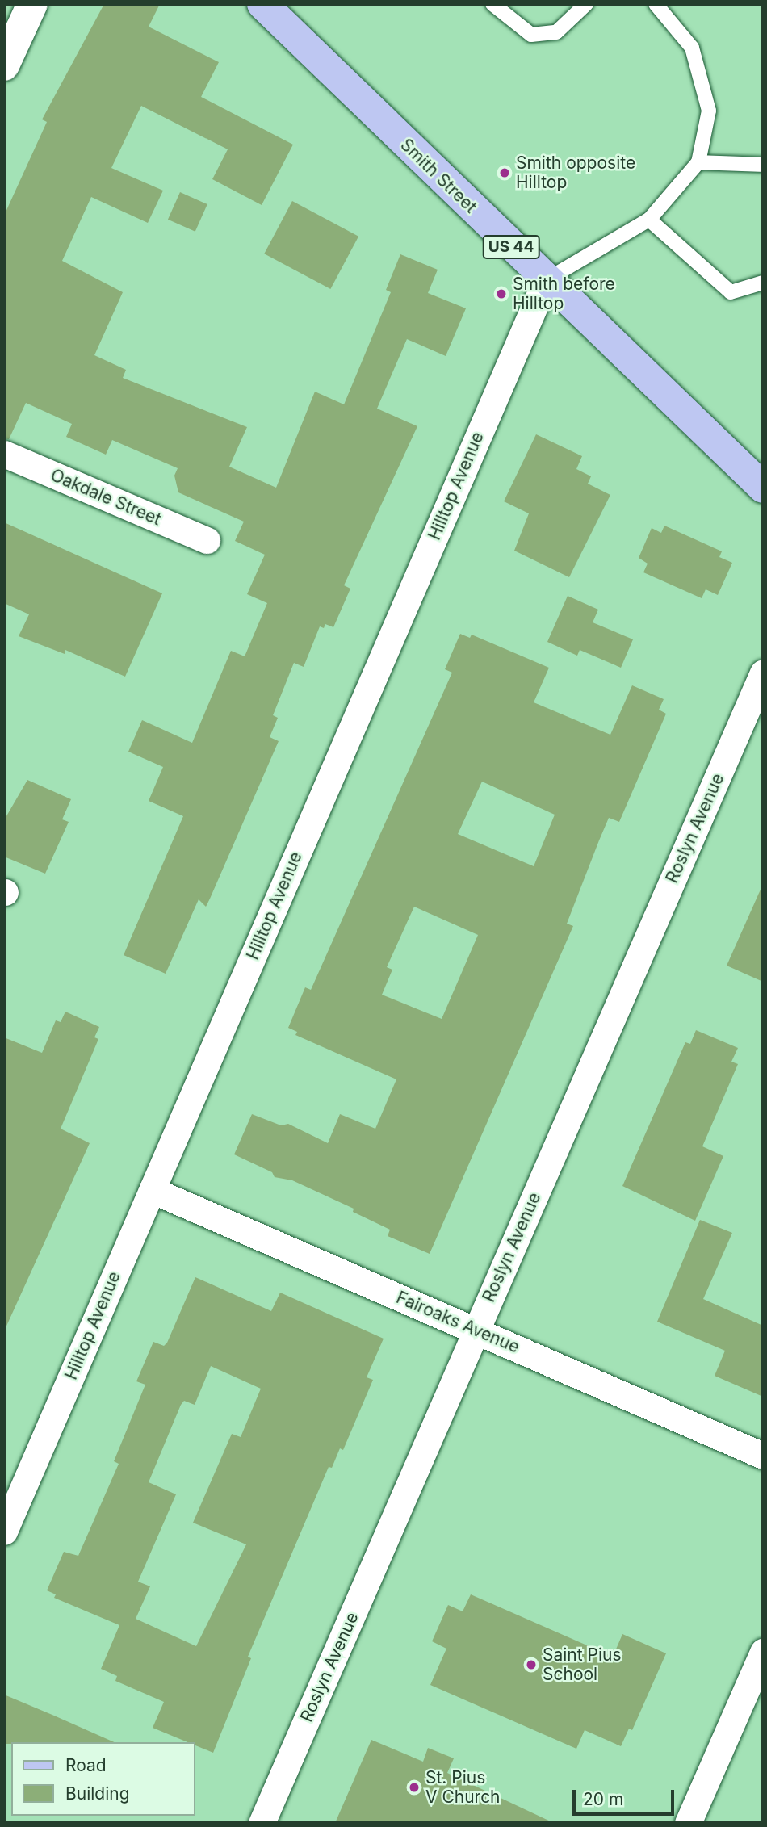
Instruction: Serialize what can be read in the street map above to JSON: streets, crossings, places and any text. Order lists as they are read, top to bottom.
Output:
{
  "streets": {
    "main road": ["Smith Street", "US 44"],
    "street": [
      "Hilltop Avenue",
      "Oakdale Street",
      "Roslyn Avenue",
      "Fairoaks Avenue"
    ]
  },
  "crossings": [
    ["Smith Street", "Hilltop Avenue"],
    ["Hilltop Avenue", "Fairoaks Avenue"],
    ["Roslyn Avenue", "Fairoaks Avenue"]
  ],
  "places": [
    "Smith opposite Hilltop",
    "Smith before Hilltop",
    "Saint Pius School",
    "St. Pius V Church"
  ],
  "legend": ["Road", "Building"],
  "scale_bar": "20 m"
}
